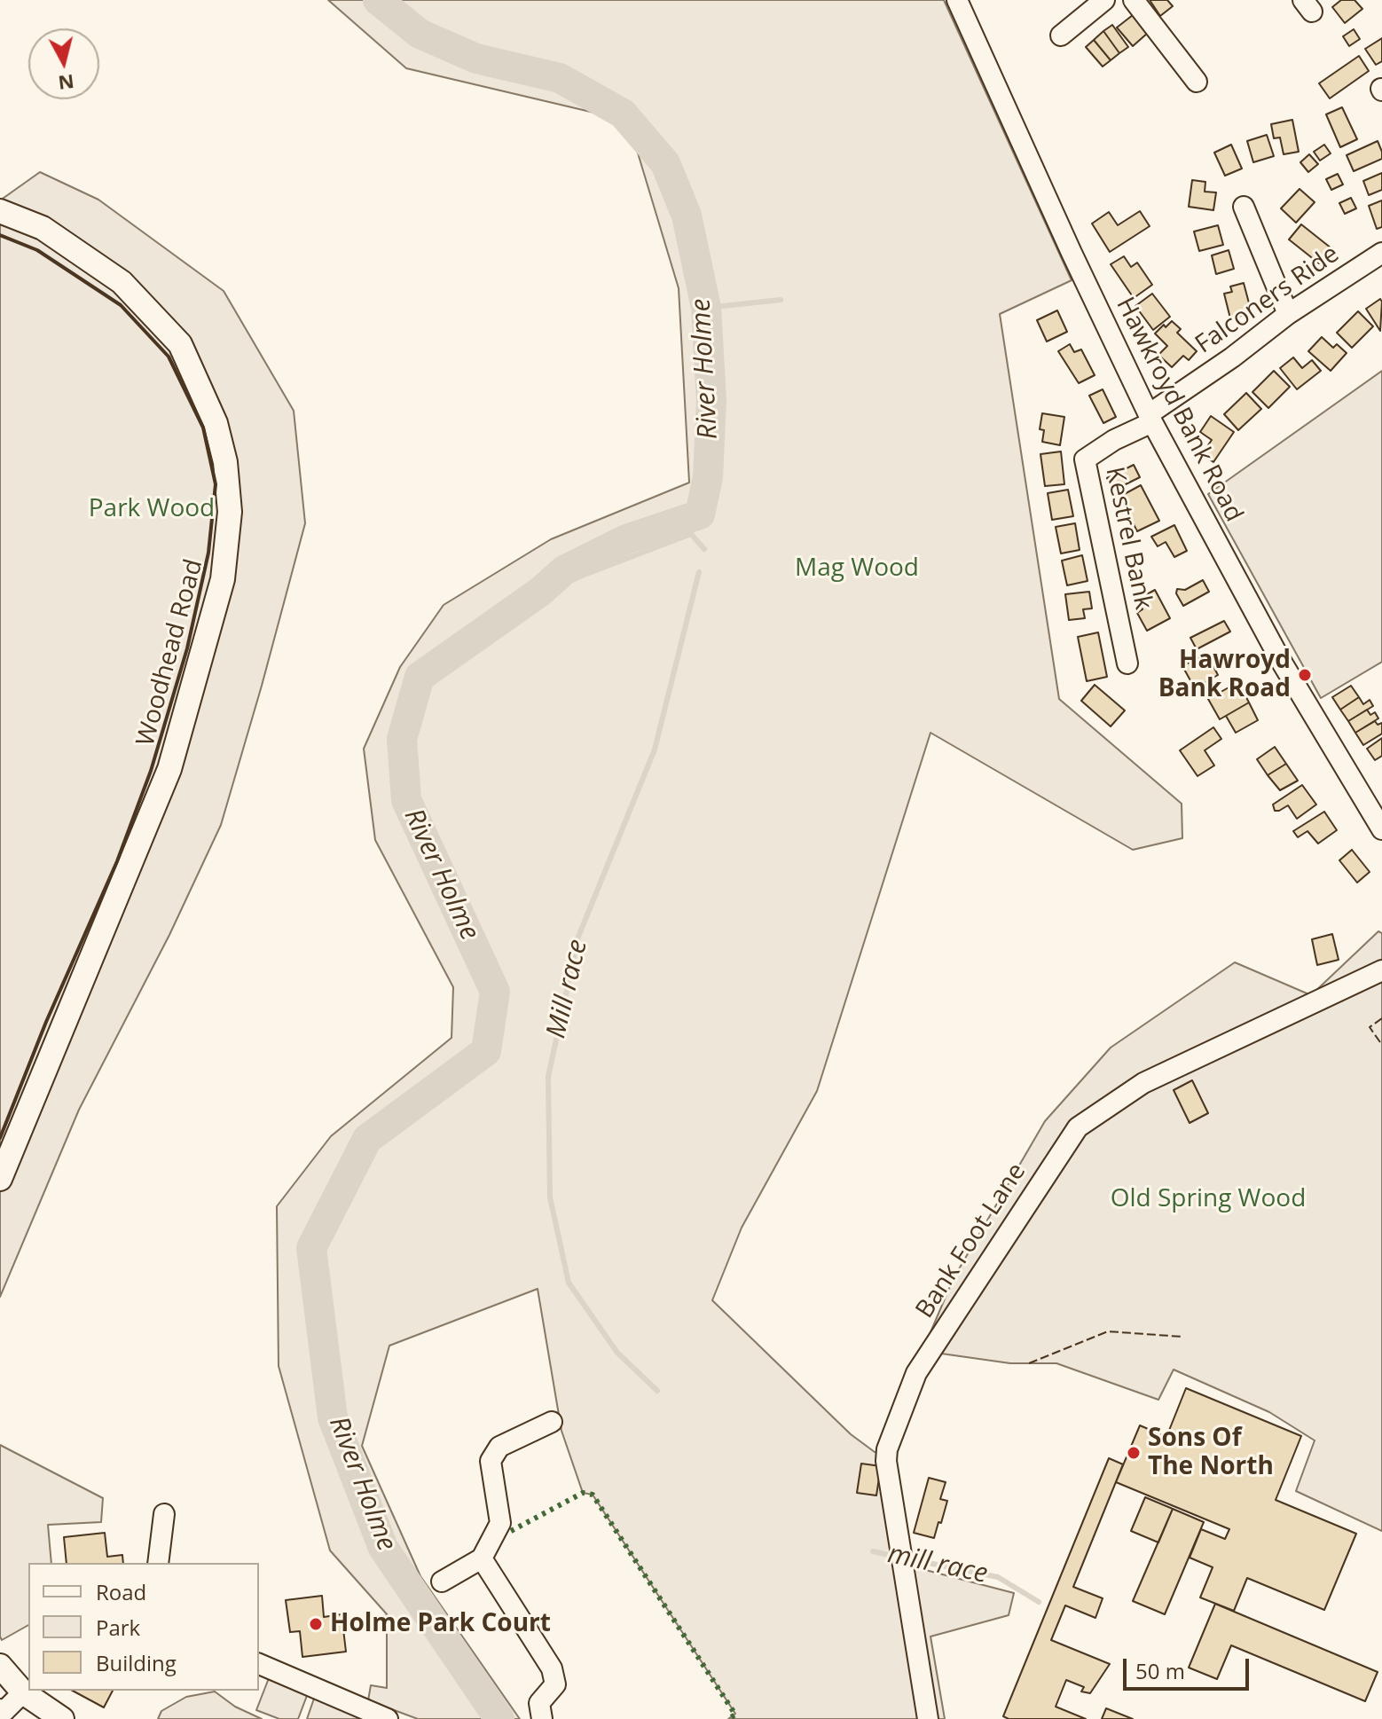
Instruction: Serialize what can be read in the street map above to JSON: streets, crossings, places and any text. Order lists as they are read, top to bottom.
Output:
{
  "streets": {
    "main road": ["Woodhead Road"],
    "street": [
      "Falconers Ride",
      "Hawkroyd Bank Road",
      "Kestrel Bank",
      "Bank Foot Lane"
    ]
  },
  "crossings": [
    ["Falconers Ride", "Hawkroyd Bank Road"],
    ["Falconers Ride", "Kestrel Bank"],
    ["Hawkroyd Bank Road", "Kestrel Bank"]
  ],
  "water": ["River Holme", "Mill race", "mill race"],
  "parks": ["Park Wood", "Mag Wood", "Old Spring Wood"],
  "places": ["Hawroyd Bank Road", "Sons Of The North", "Holme Park Court"],
  "legend": ["Road", "Park", "Building"],
  "scale_bar": "50 m",
  "north": "bottom"
}
